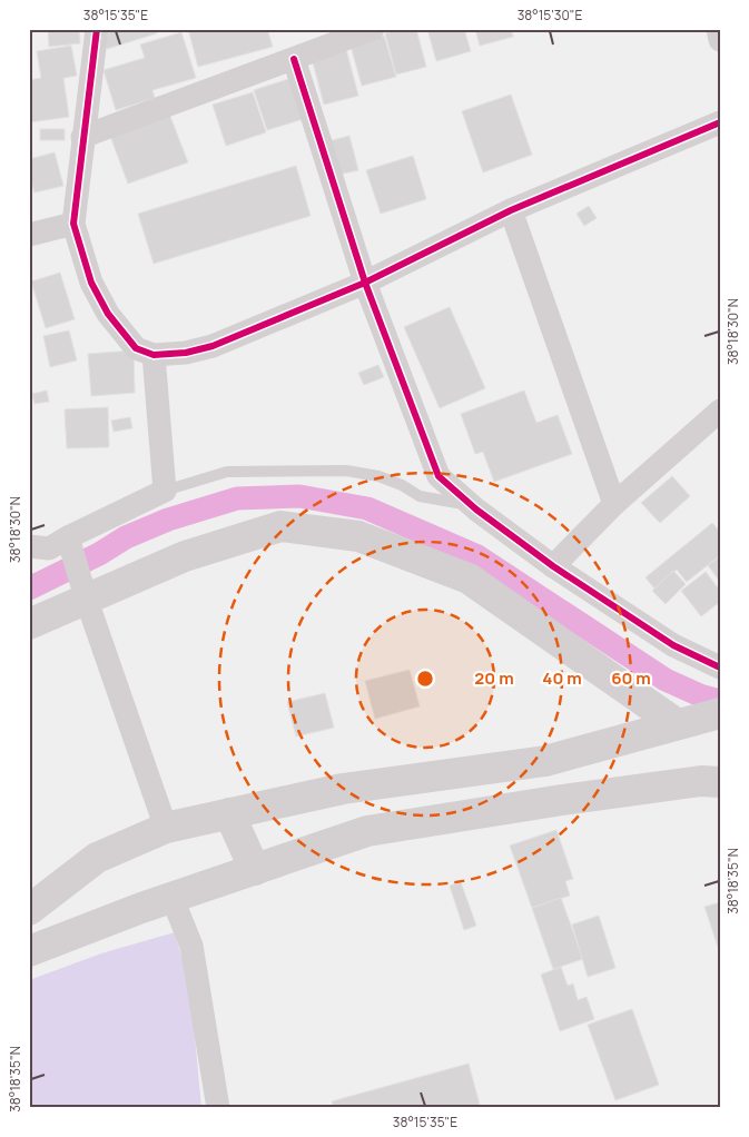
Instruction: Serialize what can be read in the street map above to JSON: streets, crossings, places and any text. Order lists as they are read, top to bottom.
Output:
{
  "coordinates": [
    "38°15'35\"E",
    "38°15'30\"E",
    "38°18'30\"N",
    "38°18'35\"N"
  ],
  "rings": ["20 m", "40 m", "60 m"]
}
